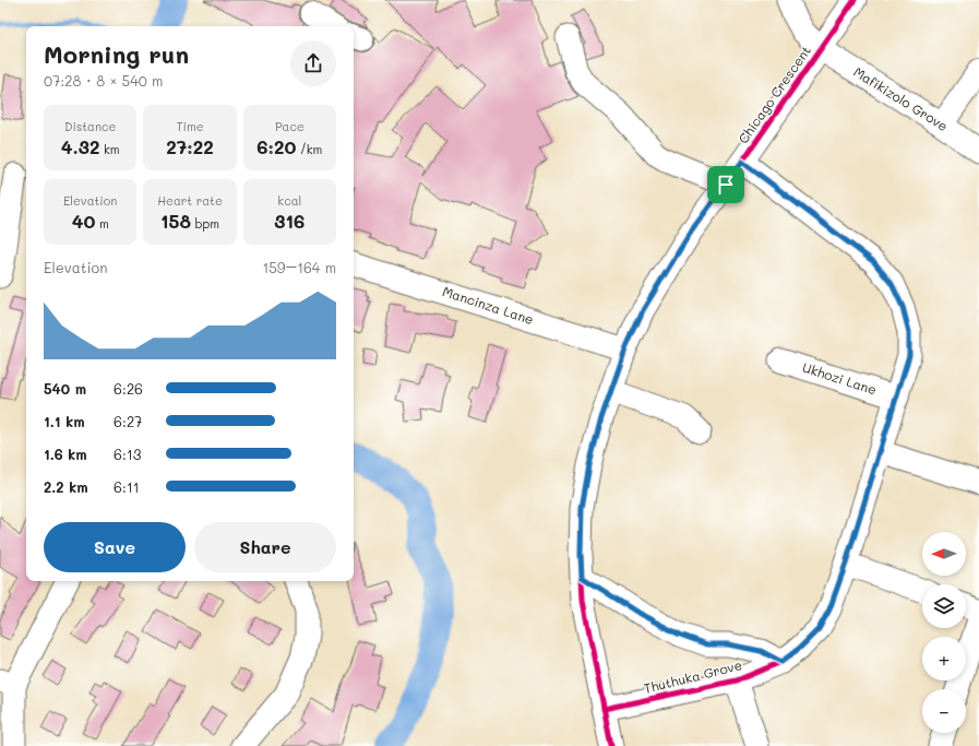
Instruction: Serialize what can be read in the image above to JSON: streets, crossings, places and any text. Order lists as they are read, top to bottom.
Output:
{
  "streets": {
    "street": [
      "Chicago Crescent",
      "Mafikizolo Grove",
      "Mancinza Lane",
      "Ukhozi Lane",
      "Thuthuka Grove"
    ]
  },
  "crossings": [
    ["Chicago Crescent", "Mafikizolo Grove"],
    ["Chicago Crescent", "Mancinza Lane"],
    ["Chicago Crescent", "Thuthuka Grove"],
    ["Ukhozi Lane", "Thuthuka Grove"]
  ],
  "north": "left",
  "page": {
    "heading": ["Morning run", "07:28 · 8 × 540 m"],
    "stats": [
      ["Distance", "4.32 km"],
      ["Time", "27:22"],
      ["Pace", "6:20 /km"],
      ["Elevation", "40 m"],
      ["Heart rate", "158 bpm"],
      ["kcal", "316"]
    ],
    "chart": ["Elevation", "159–164 m"],
    "list": [
      {
        "name": "540 m",
        "note": "6:26"
      },
      {
        "name": "1.1 km",
        "note": "6:27"
      },
      {
        "name": "1.6 km",
        "note": "6:13"
      },
      {
        "name": "2.2 km",
        "note": "6:11"
      }
    ],
    "buttons": ["Save", "Share"],
    "map_buttons": ["+", "−"]
  }
}
